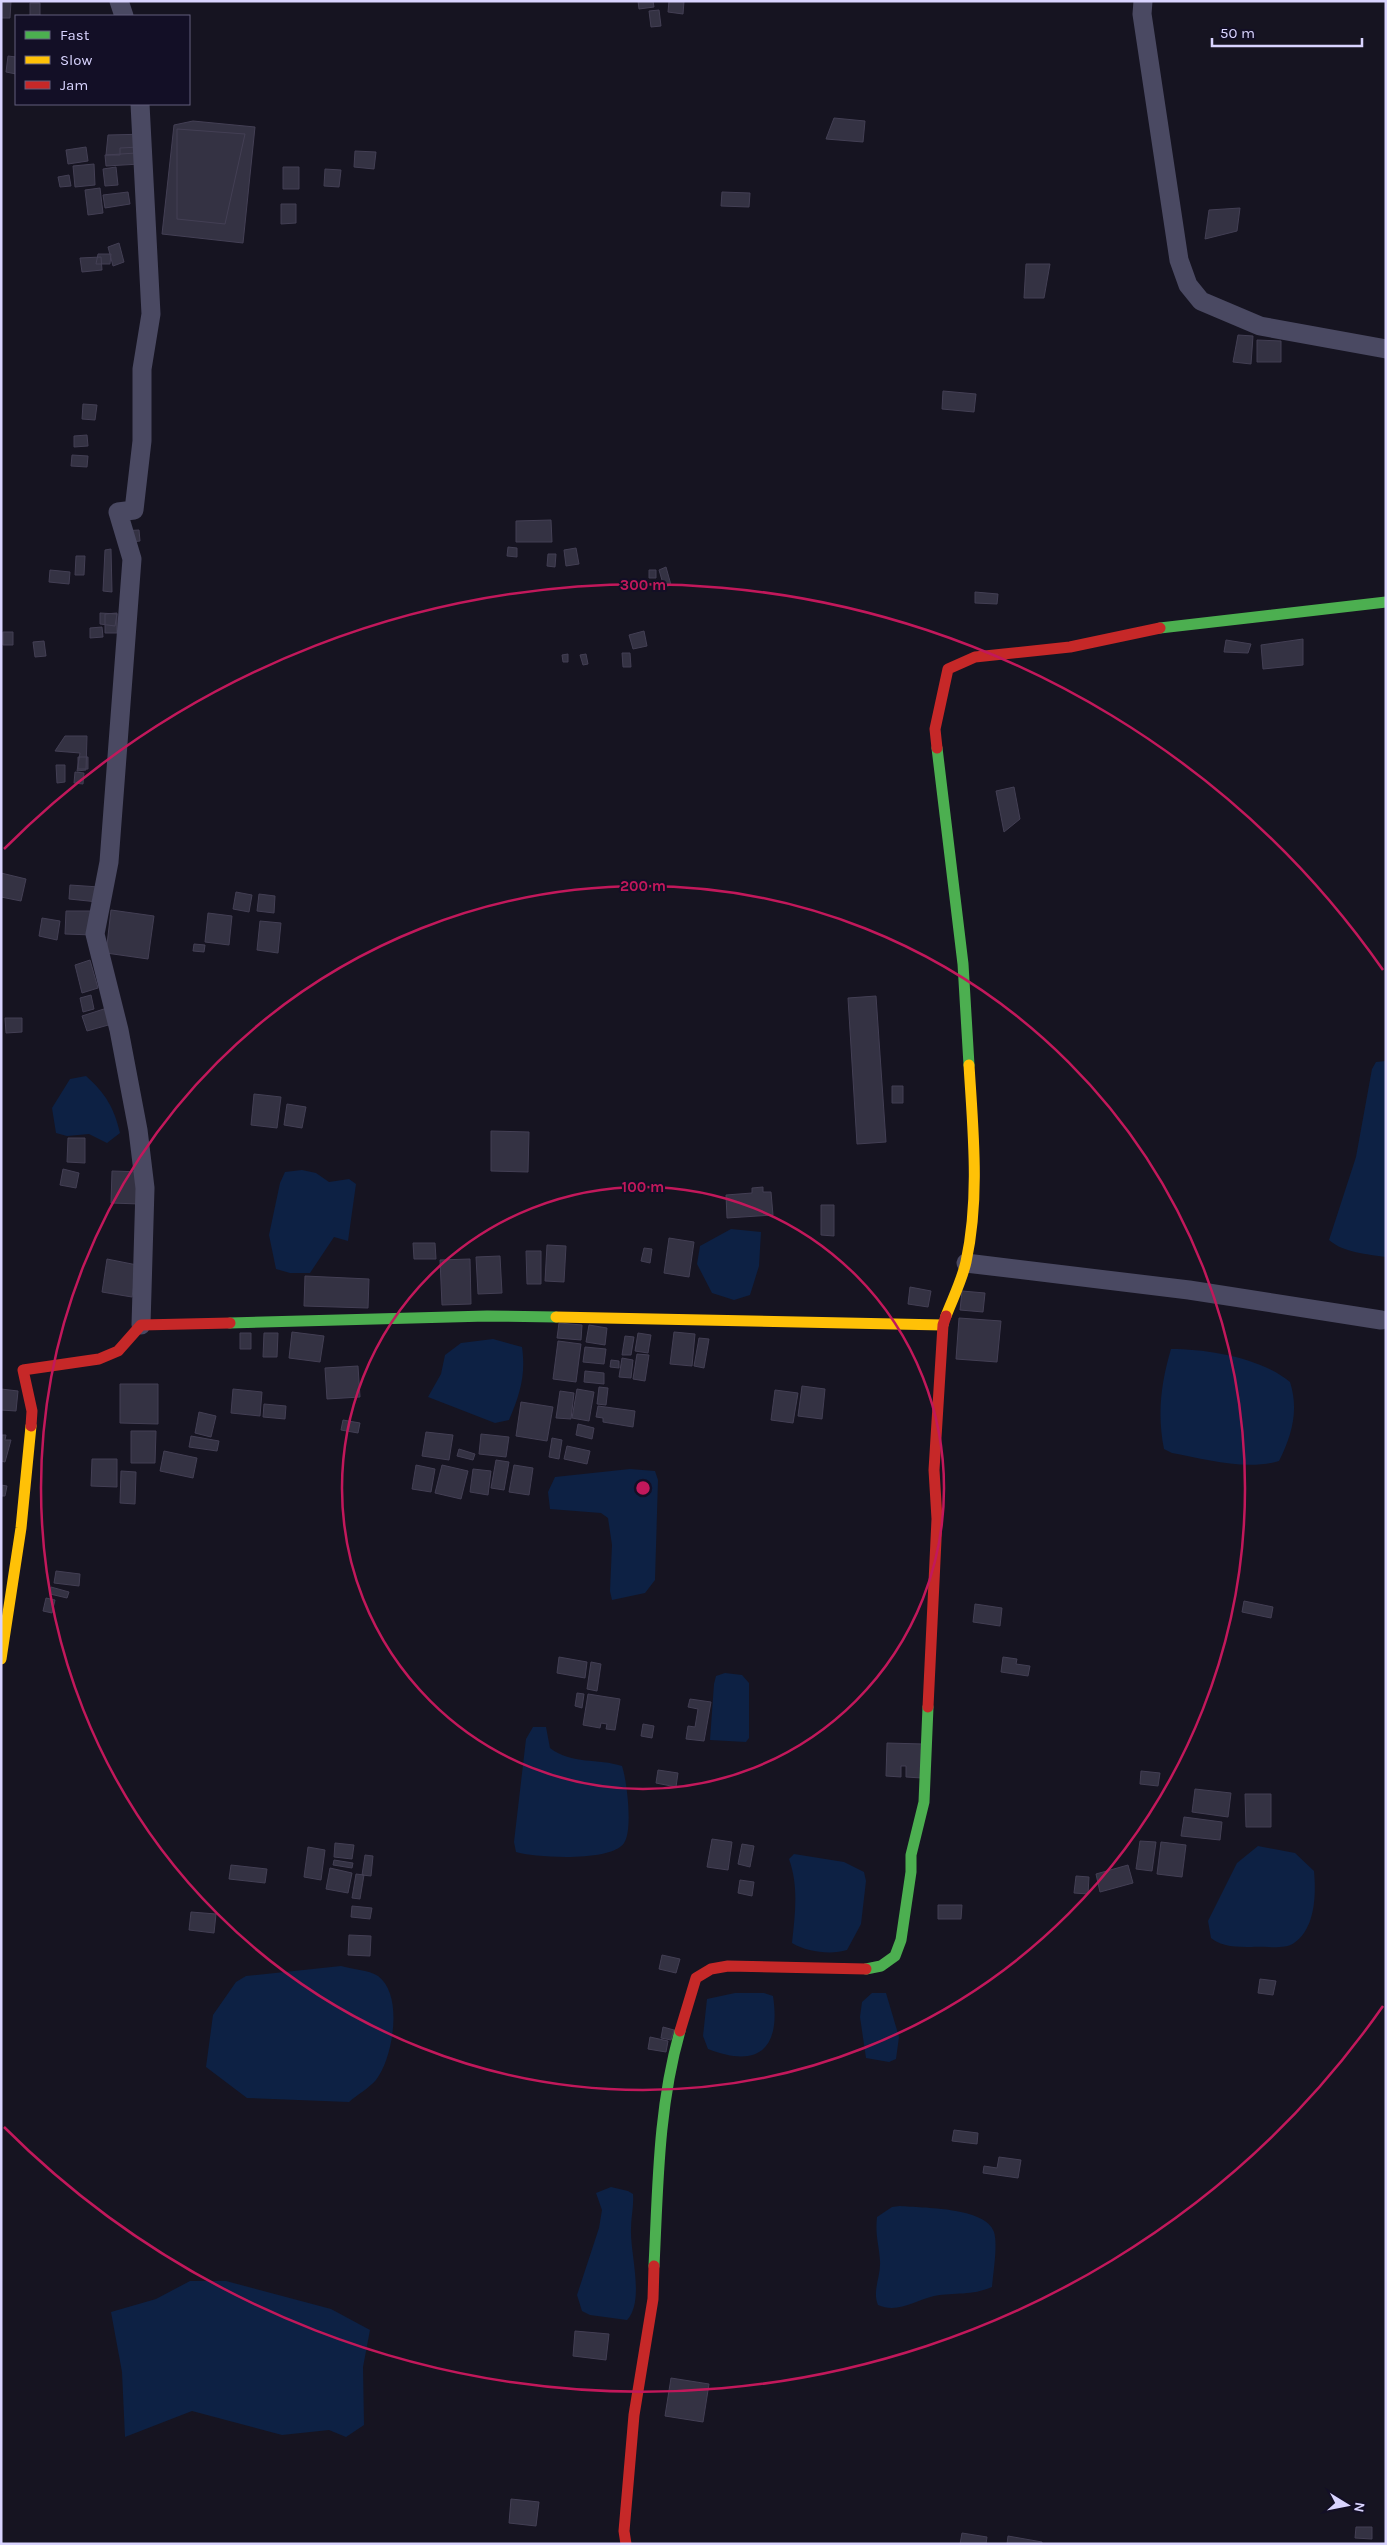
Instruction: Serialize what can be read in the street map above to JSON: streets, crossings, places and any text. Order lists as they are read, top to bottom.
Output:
{
  "legend": ["Fast", "Slow", "Jam"],
  "scale_bar": "50 m",
  "north": "right",
  "rings": ["300 m", "200 m", "100 m"]
}
